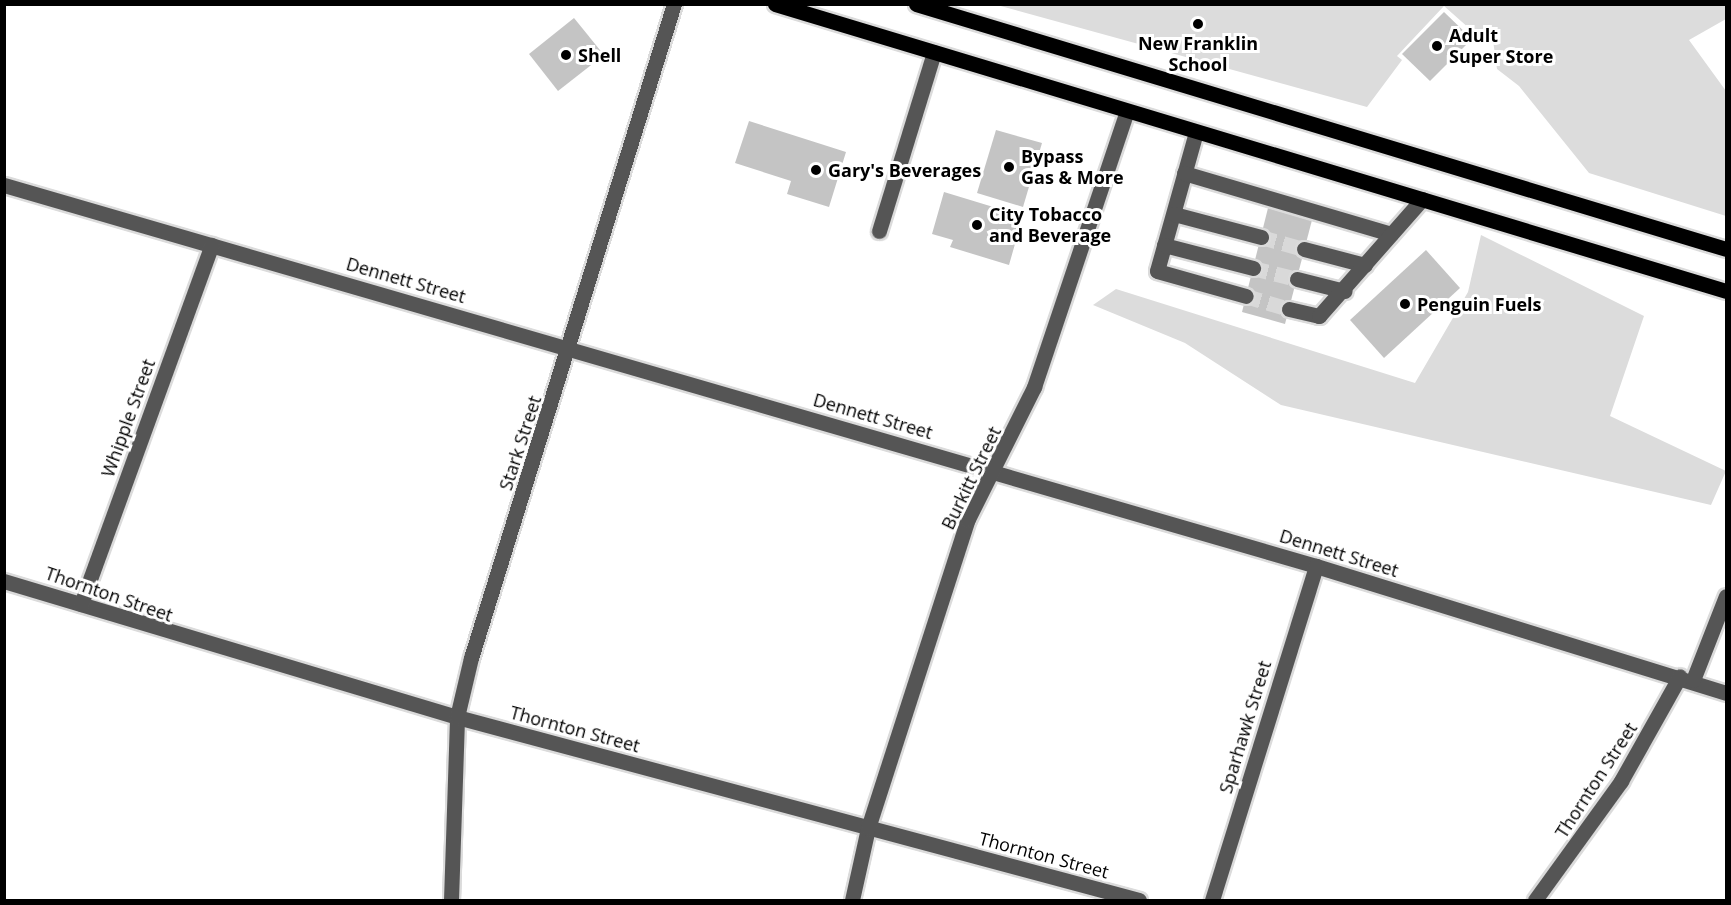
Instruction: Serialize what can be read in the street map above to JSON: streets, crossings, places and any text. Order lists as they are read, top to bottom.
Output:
{
  "streets": {
    "street": [
      "Dennett Street",
      "Whipple Street",
      "Stark Street",
      "Burkitt Street",
      "Thornton Street",
      "Sparhawk Street"
    ]
  },
  "crossings": [
    ["Dennett Street", "Whipple Street"],
    ["Dennett Street", "Stark Street"],
    ["Dennett Street", "Burkitt Street"],
    ["Dennett Street", "Thornton Street"],
    ["Dennett Street", "Sparhawk Street"],
    ["Whipple Street", "Thornton Street"],
    ["Stark Street", "Thornton Street"],
    ["Burkitt Street", "Thornton Street"]
  ],
  "places": [
    "New Franklin School",
    "Adult Super Store",
    "Shell",
    "Bypass Gas & More",
    "Gary's Beverages",
    "City Tobacco and Beverage",
    "Penguin Fuels"
  ]
}
